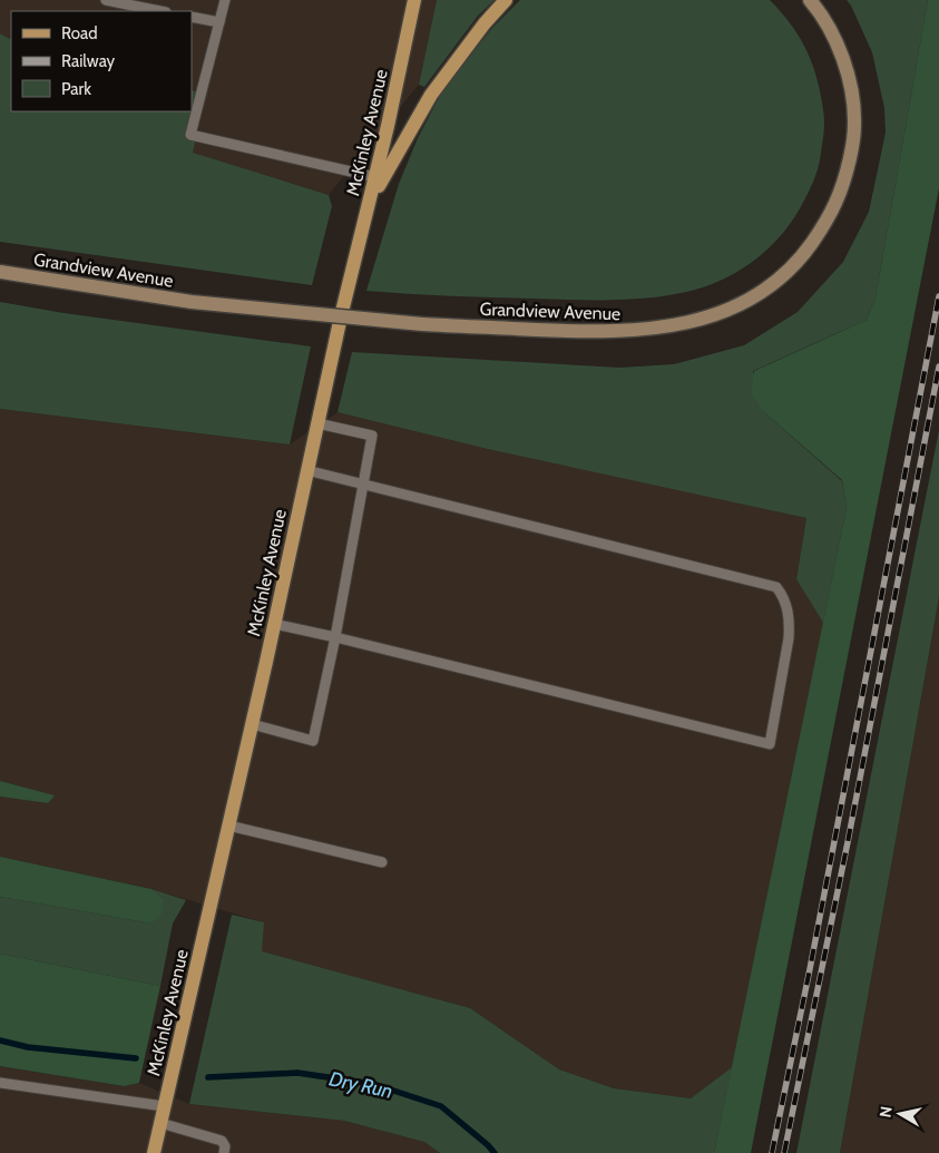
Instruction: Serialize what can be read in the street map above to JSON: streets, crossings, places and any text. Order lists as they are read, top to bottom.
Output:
{
  "streets": {
    "main road": ["McKinley Avenue", "Grandview Avenue"]
  },
  "water": ["Dry Run"],
  "legend": ["Road", "Railway", "Park"],
  "north": "left"
}
